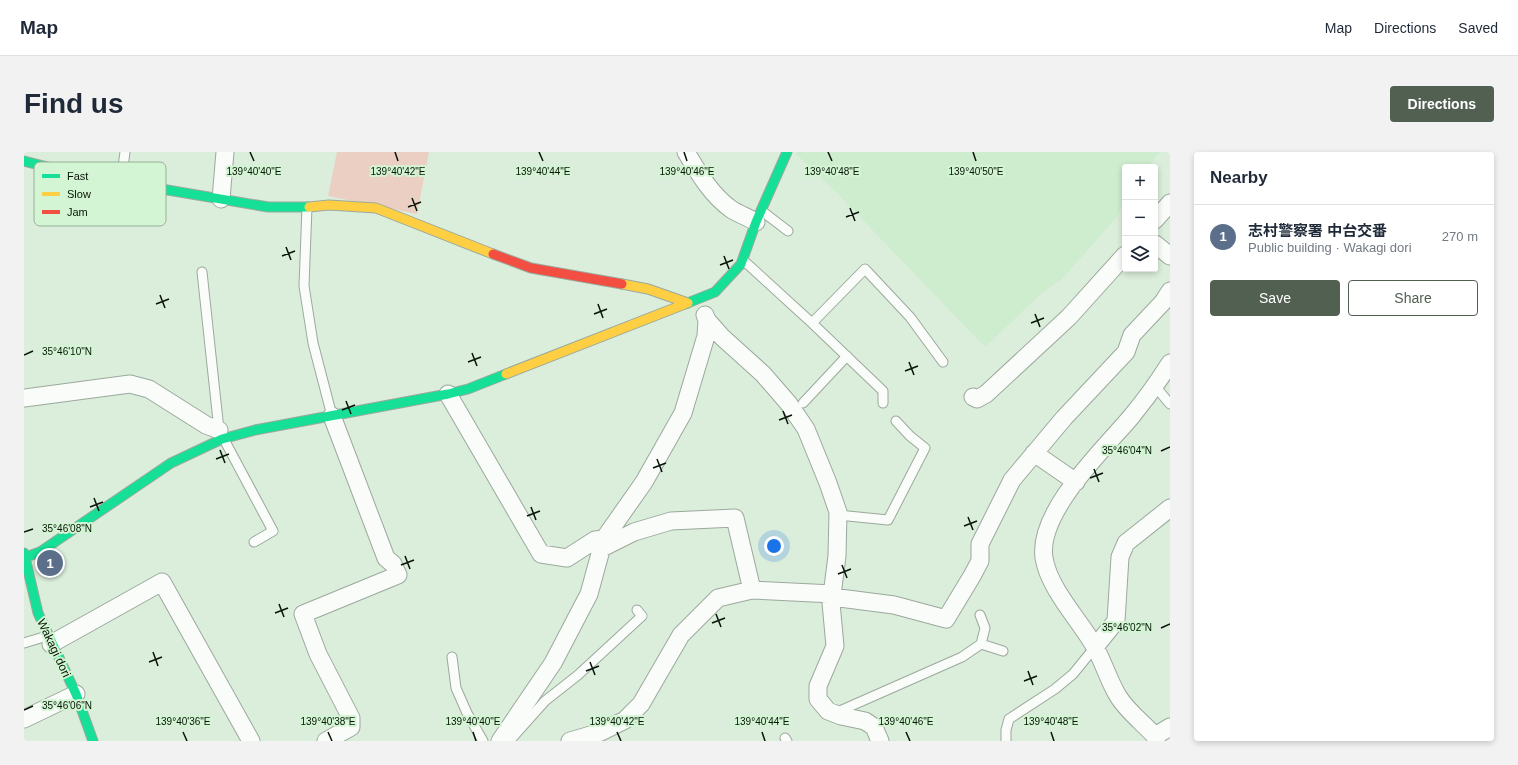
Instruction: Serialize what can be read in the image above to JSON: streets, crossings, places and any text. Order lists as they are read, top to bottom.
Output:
{
  "streets": {
    "street": ["Wakagi dori"]
  },
  "legend": ["Fast", "Slow", "Jam"],
  "page": {
    "header": "Map",
    "nav": ["Map", "Directions", "Saved"],
    "buttons": [
      "Directions",
      ["Save", "Share"]
    ],
    "title": "Find us",
    "heading": "Nearby",
    "map_buttons": ["+", "−"],
    "list": [
      {
        "mark": "1",
        "name": "志村警察署 中台交番",
        "note": "Public building · Wakagi dori",
        "value": "270 m"
      }
    ],
    "pins": "1"
  },
  "coordinates": [
    "139°40'40\"E",
    "139°40'42\"E",
    "139°40'44\"E",
    "139°40'46\"E",
    "139°40'48\"E",
    "139°40'50\"E",
    "35°46'10\"N",
    "35°46'04\"N",
    "35°46'08\"N",
    "35°46'02\"N",
    "35°46'06\"N",
    "139°40'36\"E",
    "139°40'38\"E"
  ]
}
